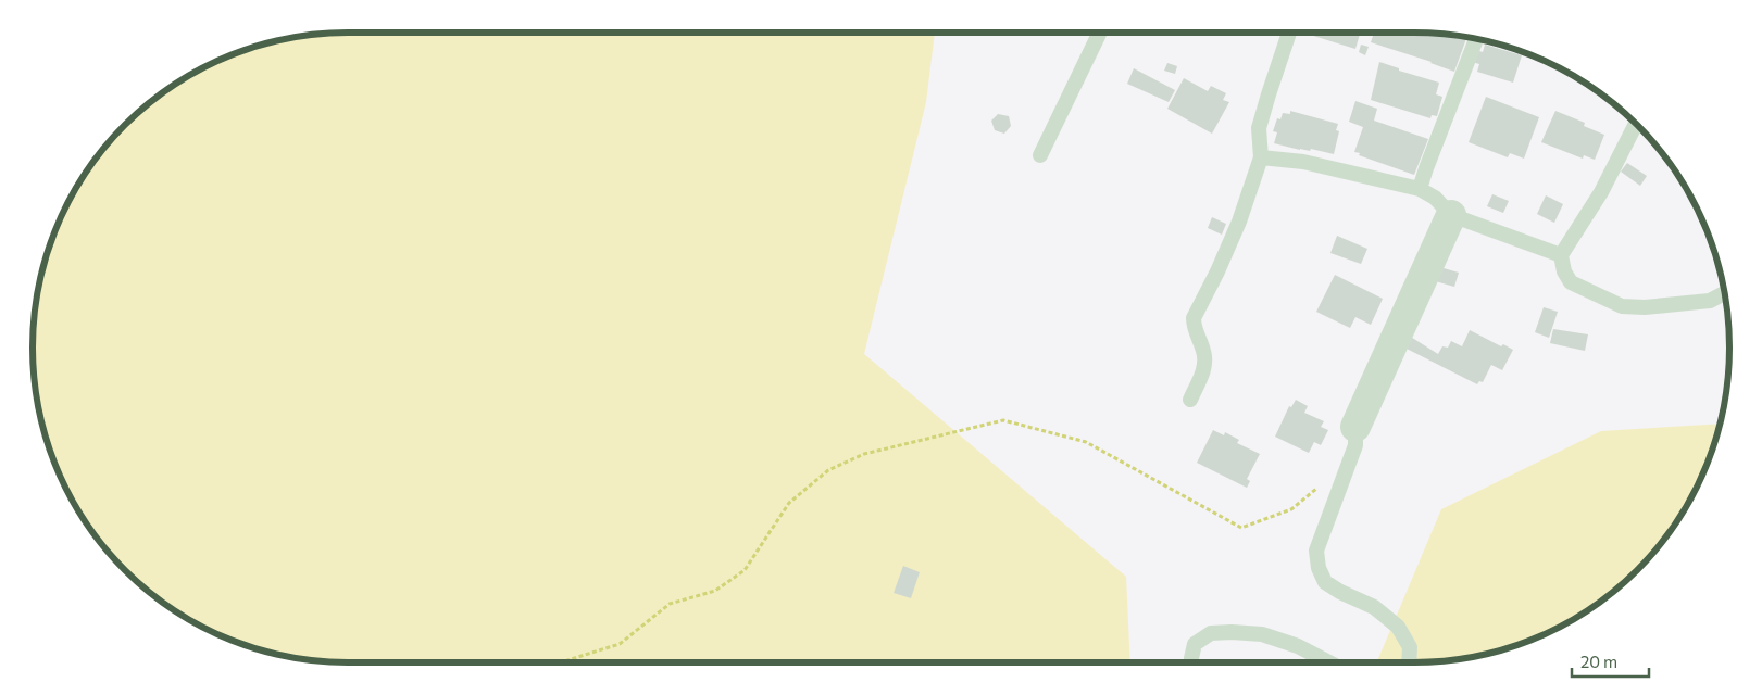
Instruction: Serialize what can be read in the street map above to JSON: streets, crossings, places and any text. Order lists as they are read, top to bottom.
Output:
{
  "scale_bar": "20 m"
}
